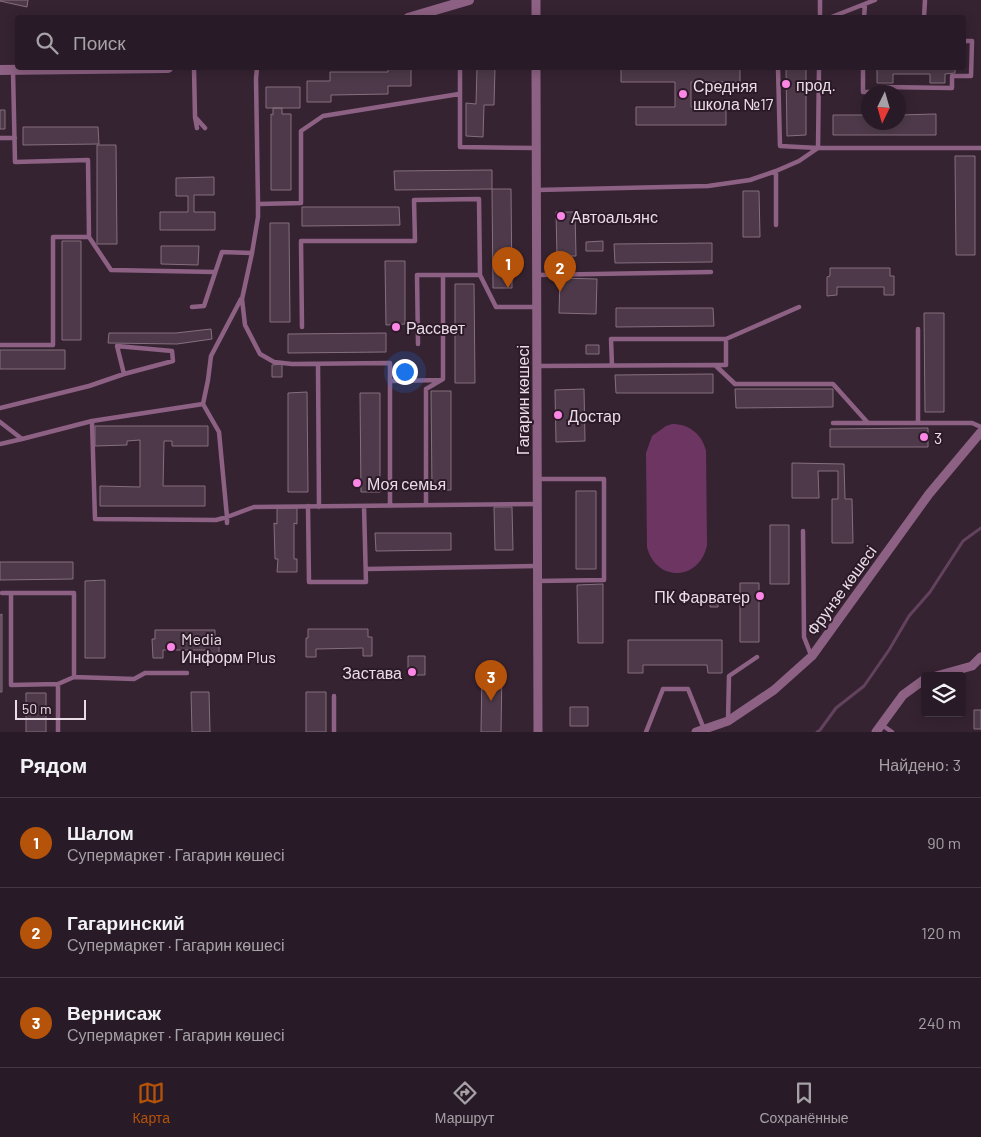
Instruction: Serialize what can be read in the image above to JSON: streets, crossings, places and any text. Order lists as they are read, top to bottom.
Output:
{
  "streets": {
    "street": ["Гагарин көшесі", "Фрунзе көшесі"]
  },
  "places": [
    "прод.",
    "Средняя школа №17",
    "Автоальянс",
    "Рассвет",
    "Достар",
    "3",
    "Моя семья",
    "ПК Фарватер",
    "Media Информ Plus",
    "Застава"
  ],
  "scale_bar": "50 m",
  "north": "bottom",
  "page": {
    "search": "Поиск",
    "pins": ["1", "2", "3"],
    "scale": "50 m",
    "heading": ["Рядом", "Найдено: 3"],
    "list": [
      {
        "mark": "1",
        "name": "Шалом",
        "note": "Супермаркет · Гагарин көшесі",
        "value": "90 m"
      },
      {
        "mark": "2",
        "name": "Гагаринский",
        "note": "Супермаркет · Гагарин көшесі",
        "value": "120 m"
      },
      {
        "mark": "3",
        "name": "Вернисаж",
        "note": "Супермаркет · Гагарин көшесі",
        "value": "240 m"
      }
    ],
    "nav": ["Карта", "Маршрут", "Сохранённые"]
  }
}
